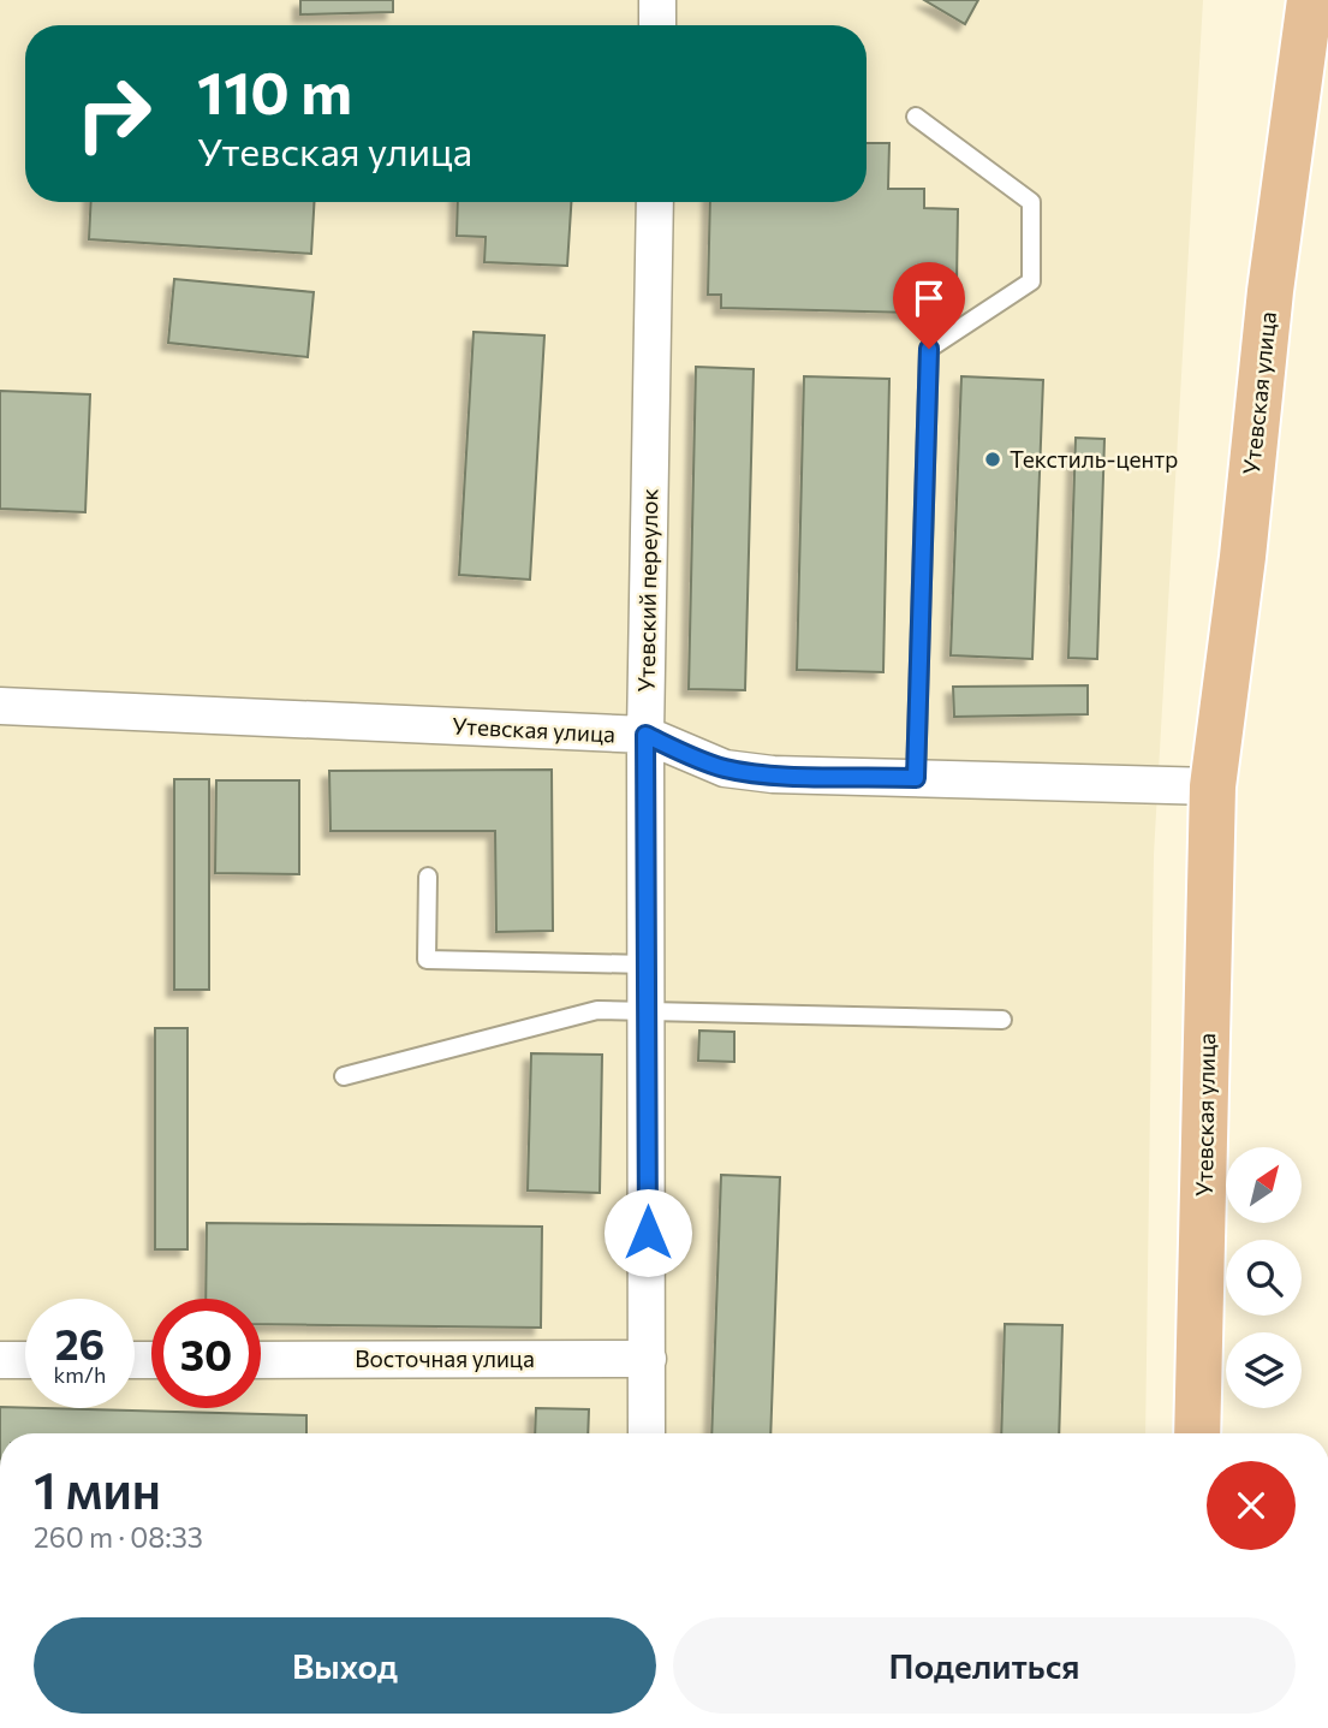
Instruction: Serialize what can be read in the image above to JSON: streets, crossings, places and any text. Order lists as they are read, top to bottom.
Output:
{
  "streets": {
    "main road": ["Утевская улица"],
    "street": ["Утевский переулок", "Восточная улица"]
  },
  "crossings": [
    ["Утевская улица", "Утевский переулок"],
    ["Утевский переулок", "Восточная улица"]
  ],
  "places": ["Текстиль-центр"],
  "north": "top right",
  "page": {
    "turn": ["110 m", "Утевская улица"],
    "speed": "26 km/h",
    "limit": "30",
    "heading": ["1 мин", "260 m · 08:33"],
    "buttons": ["Выход", "Поделиться"]
  }
}
